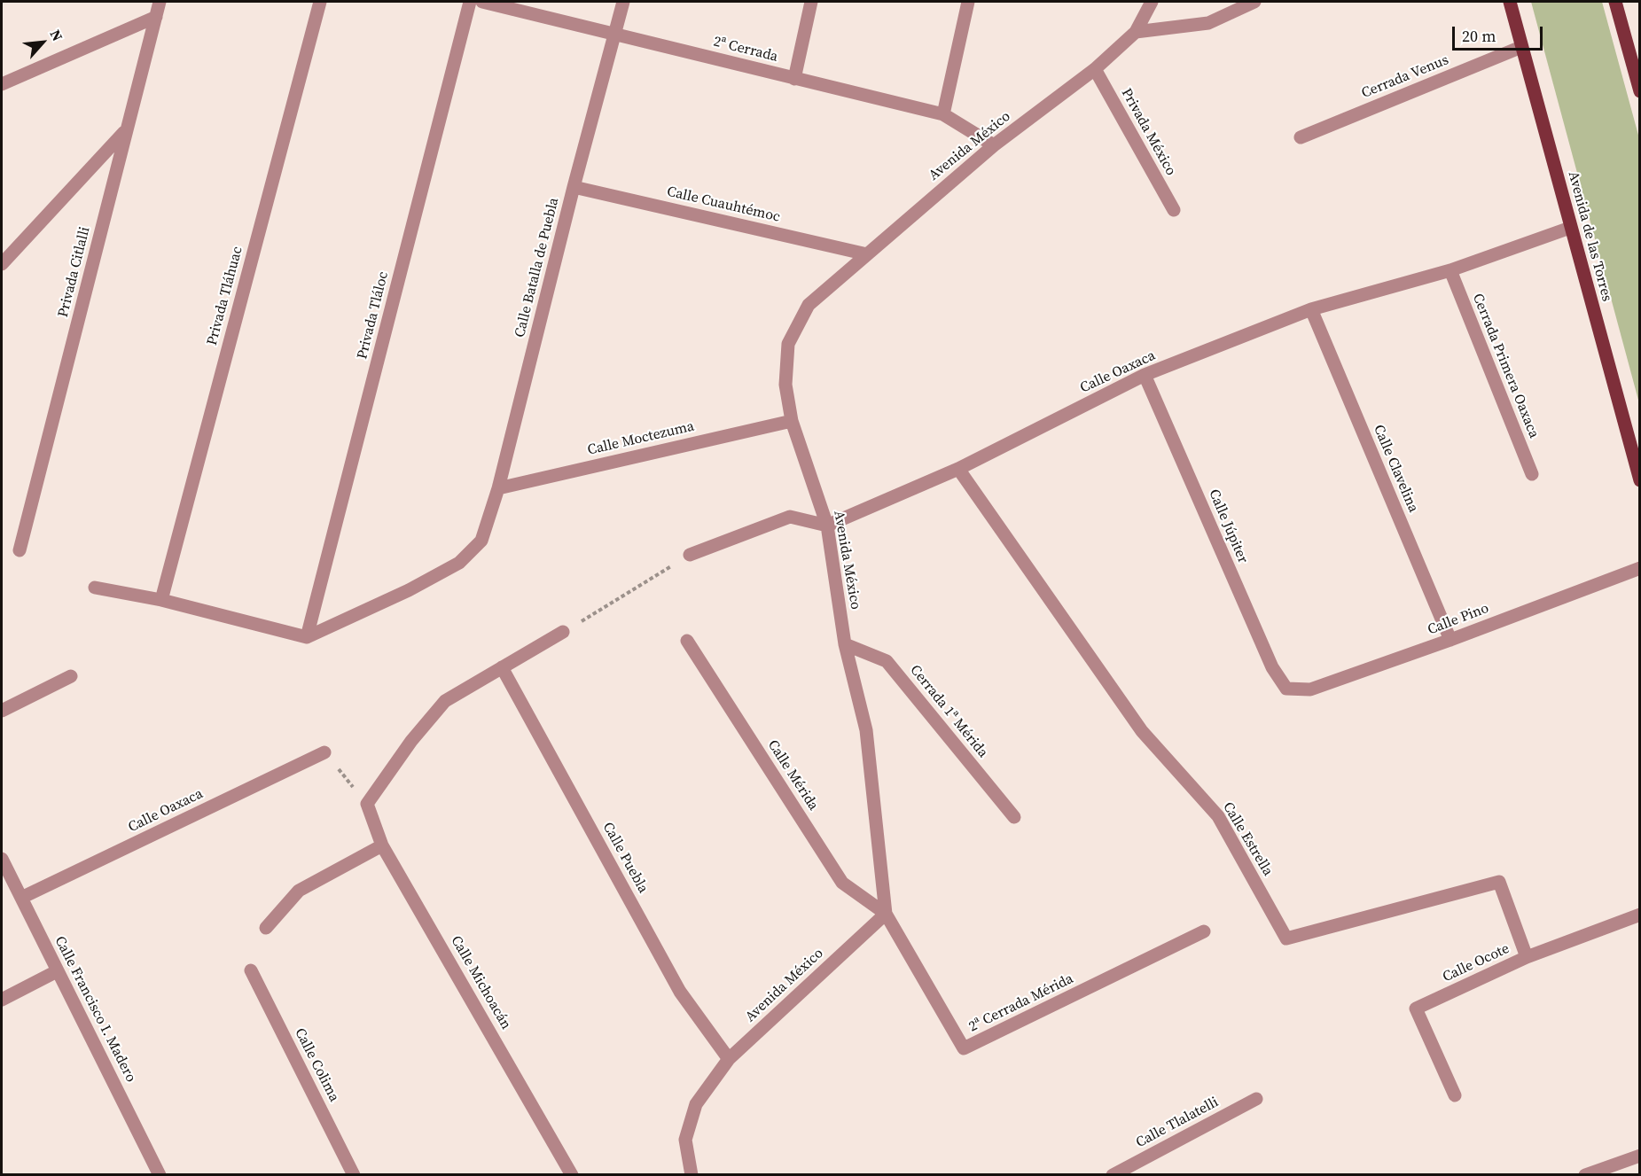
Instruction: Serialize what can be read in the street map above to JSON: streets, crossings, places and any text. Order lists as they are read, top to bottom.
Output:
{
  "streets": {
    "main road": ["Avenida de las Torres"],
    "street": [
      "2ª Cerrada",
      "Cerrada Venus",
      "Privada México",
      "Avenida México",
      "Calle Cuauhtémoc",
      "Calle Batalla de Puebla",
      "Privada Citlalli",
      "Privada Tláhuac",
      "Privada Tláloc",
      "Cerrada Primera Oaxaca",
      "Calle Oaxaca",
      "Calle Moctezuma",
      "Calle Clavelina",
      "Calle Júpiter",
      "Calle Pino",
      "Cerrada 1ª Mérida",
      "Calle Mérida",
      "Calle Estrella",
      "Calle Puebla",
      "Calle Ocote",
      "Calle Michoacán",
      "2ª Cerrada Mérida",
      "Calle Francisco I. Madero",
      "Calle Colima",
      "Calle Tlalatelli"
    ]
  },
  "crossings": [
    ["2ª Cerrada", "Avenida México"],
    ["2ª Cerrada", "Calle Batalla de Puebla"],
    ["Cerrada Venus", "Avenida de las Torres"],
    ["Privada México", "Avenida México"],
    ["Avenida México", "Calle Cuauhtémoc"],
    ["Avenida México", "Calle Oaxaca"],
    ["Avenida México", "Calle Moctezuma"],
    ["Avenida México", "Cerrada 1ª Mérida"],
    ["Avenida México", "Calle Mérida"],
    ["Avenida México", "Calle Puebla"],
    ["Avenida México", "2ª Cerrada Mérida"],
    ["Calle Cuauhtémoc", "Calle Batalla de Puebla"],
    ["Avenida de las Torres", "Calle Oaxaca"],
    ["Calle Batalla de Puebla", "Privada Tláloc"],
    ["Calle Batalla de Puebla", "Calle Moctezuma"],
    ["Cerrada Primera Oaxaca", "Calle Oaxaca"],
    ["Calle Oaxaca", "Calle Clavelina"],
    ["Calle Oaxaca", "Calle Júpiter"],
    ["Calle Oaxaca", "Calle Estrella"],
    ["Calle Oaxaca", "Calle Francisco I. Madero"],
    ["Calle Clavelina", "Calle Pino"],
    ["Calle Júpiter", "Calle Pino"],
    ["Calle Mérida", "2ª Cerrada Mérida"],
    ["Calle Estrella", "Calle Ocote"]
  ],
  "scale_bar": "20 m",
  "north": "top right"
}
